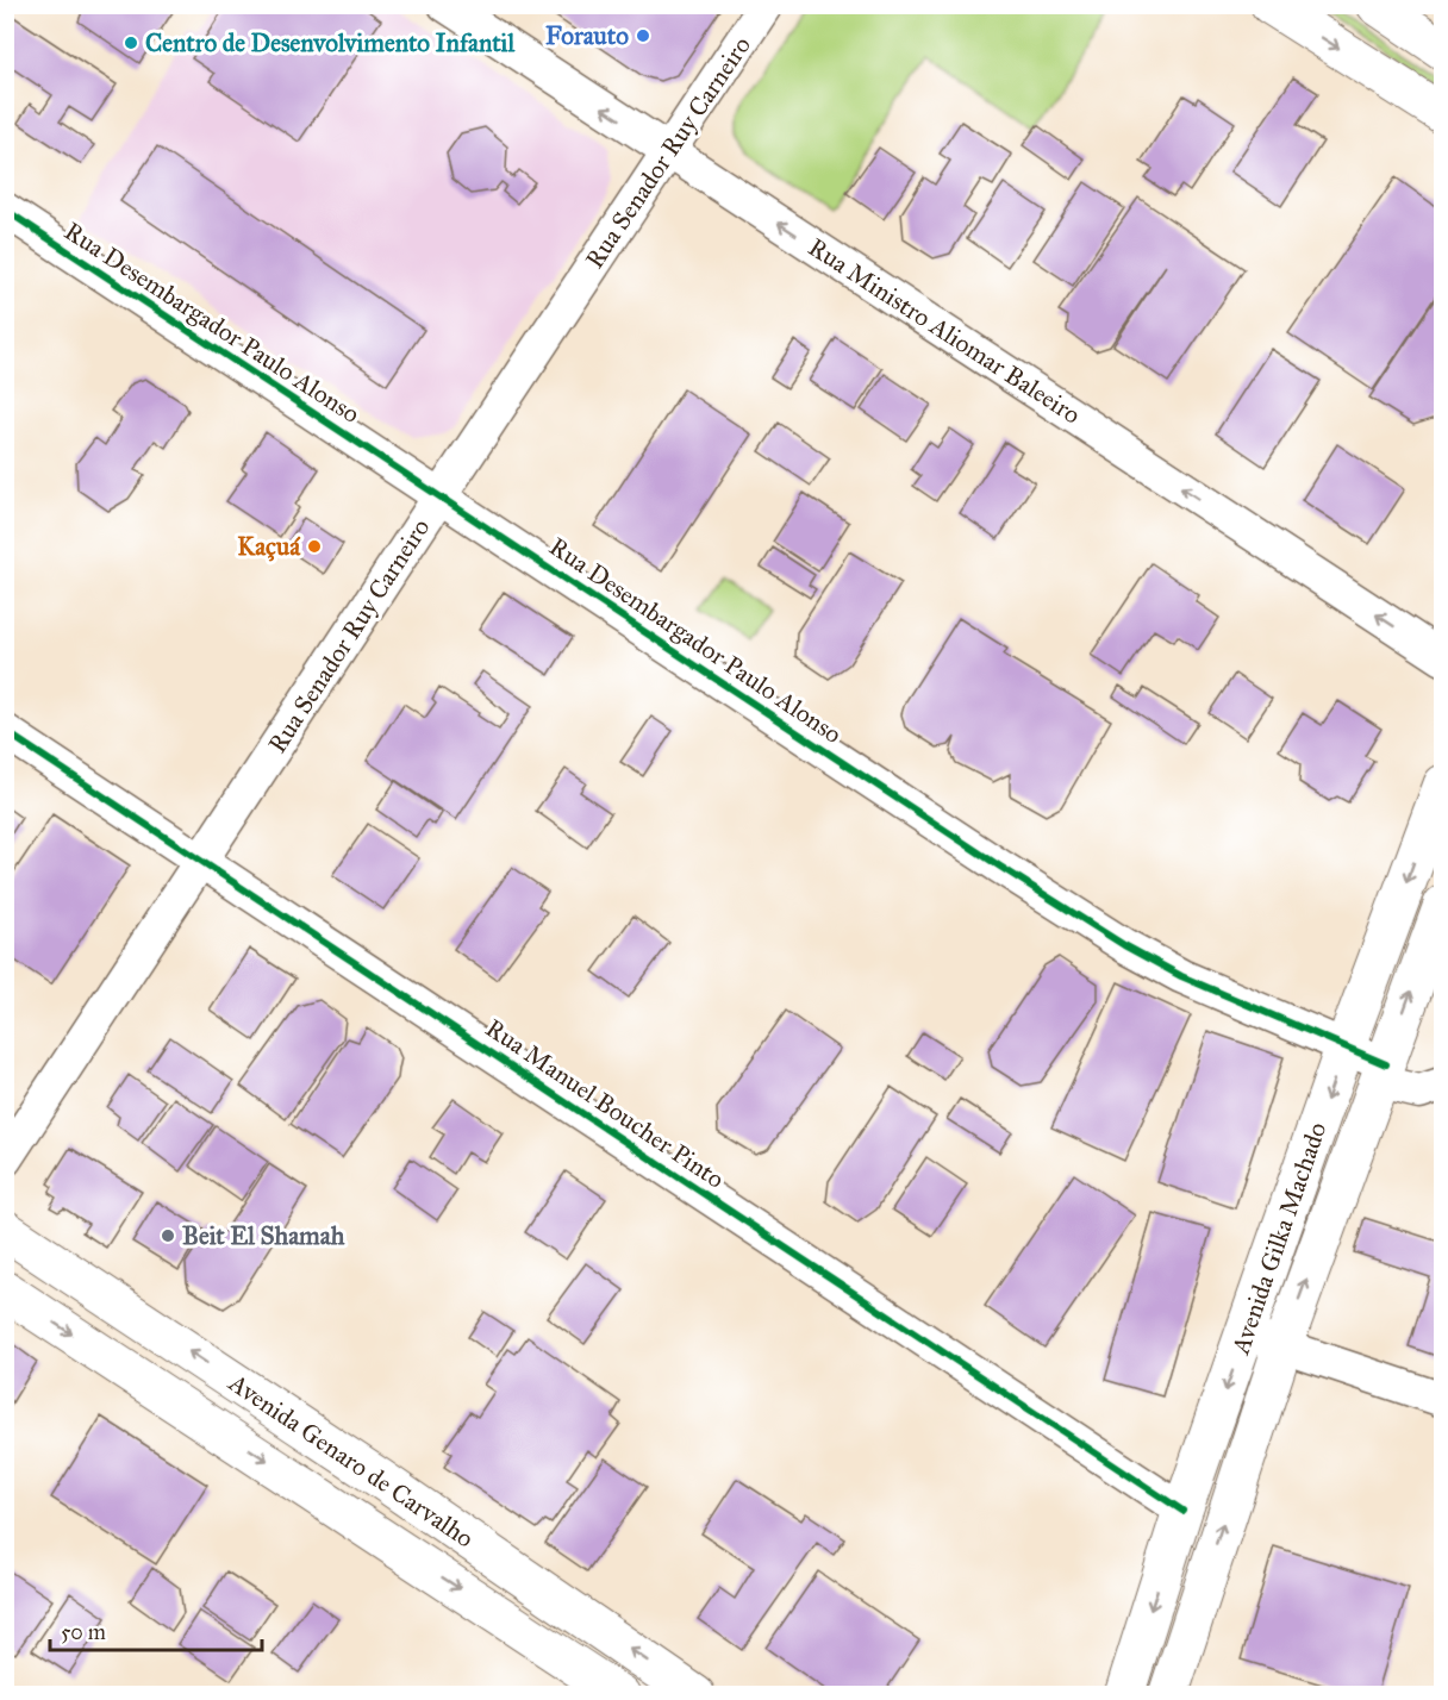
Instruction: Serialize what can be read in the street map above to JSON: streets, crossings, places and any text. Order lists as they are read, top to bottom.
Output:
{
  "streets": {
    "main road": ["Avenida Gilka Machado", "Avenida Genaro de Carvalho"],
    "street": [
      "Rua Senador Ruy Carneiro",
      "Rua Desembargador Paulo Alonso",
      "Rua Ministro Aliomar Baleeiro",
      "Rua Manuel Boucher Pinto"
    ]
  },
  "crossings": [
    ["Rua Senador Ruy Carneiro", "Rua Desembargador Paulo Alonso"],
    ["Rua Senador Ruy Carneiro", "Rua Ministro Aliomar Baleeiro"],
    ["Rua Senador Ruy Carneiro", "Rua Manuel Boucher Pinto"],
    ["Rua Desembargador Paulo Alonso", "Avenida Gilka Machado"],
    ["Rua Manuel Boucher Pinto", "Avenida Gilka Machado"]
  ],
  "one_way": ["Rua Ministro Aliomar Baleeiro"],
  "places": [
    "Forauto",
    "Centro de Desenvolvimento Infantil",
    "Kaçuá",
    "Beit El Shamah"
  ],
  "scale_bar": "50 m"
}
